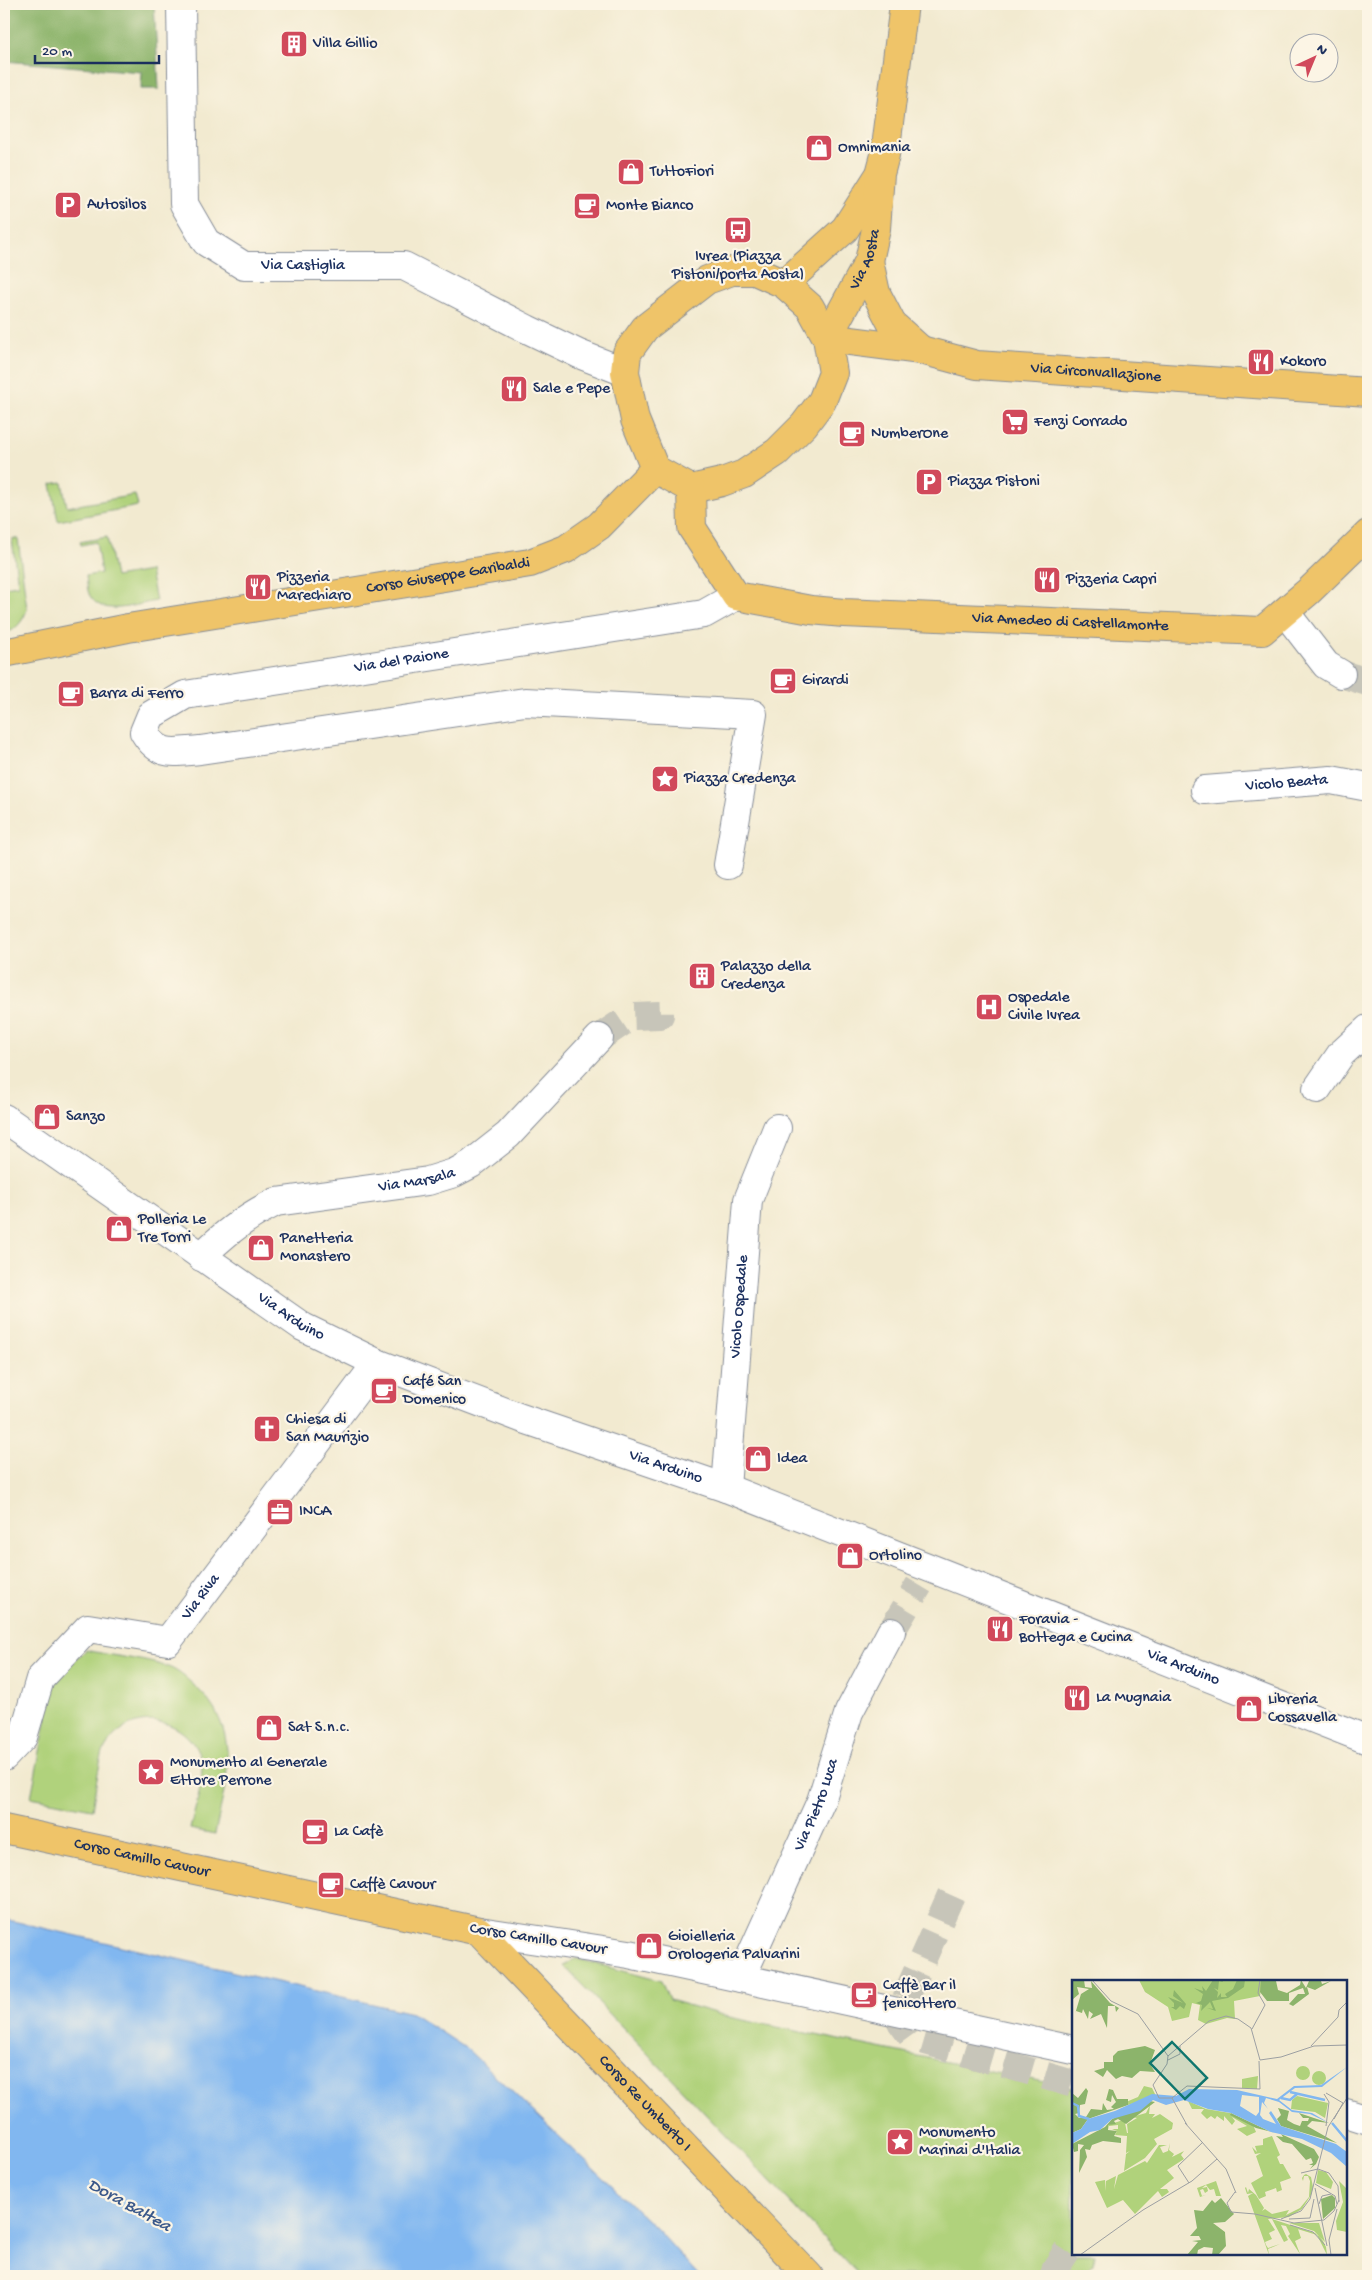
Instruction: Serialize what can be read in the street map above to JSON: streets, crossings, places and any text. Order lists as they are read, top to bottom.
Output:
{
  "streets": {
    "main road": [
      "Via Aosta",
      "Via Circonvallazione",
      "Corso Giuseppe Garibaldi",
      "Via Amedeo di Castellamonte",
      "Corso Camillo Cavour",
      "Corso Re Umberto I"
    ],
    "street": [
      "Via Castiglia",
      "Via del Paione",
      "Vicolo Beata",
      "Via Marsala",
      "Vicolo Ospedale",
      "Via Arduino",
      "Via Riva",
      "Via Pietro Luca"
    ]
  },
  "crossings": [
    ["Via Aosta", "Via Circonvallazione"],
    ["Via Amedeo di Castellamonte", "Via del Paione"],
    ["Via Marsala", "Via Arduino"],
    ["Vicolo Ospedale", "Via Arduino"],
    ["Via Arduino", "Via Riva"],
    ["Via Pietro Luca", "Corso Camillo Cavour"],
    ["Corso Camillo Cavour", "Corso Re Umberto I"]
  ],
  "water": ["Dora Baltea"],
  "places": {
    "building": ["Villa Gillio", "Palazzo della Credenza"],
    "shop": [
      "Omnimania",
      "TuttoFiori",
      "Sanzo",
      "Polleria Le Tre Torri",
      "Panetteria Monastero",
      "Idea",
      "Ortolino",
      "Libreria Cossavella",
      "Sat S.n.c.",
      "Gioielleria Orologeria Palvarini"
    ],
    "parking": ["Autosilos", "Piazza Pistoni"],
    "cafe": [
      "Monte Bianco",
      "NumberOne",
      "Girardi",
      "Barra di Ferro",
      "Café San Domenico",
      "La Cafè",
      "Caffè Cavour",
      "Caffè Bar il fenicottero"
    ],
    "bus stop": ["Ivrea (Piazza Pistoni/porta Aosta)"],
    "restaurant": [
      "Kokoro",
      "Sale e Pepe",
      "Pizzeria Capri",
      "Pizzeria Marechiaro",
      "Foravia - Bottega e Cucina",
      "La Mugnaia"
    ],
    "supermarket": ["Fenzi Corrado"],
    "place": ["Piazza Credenza", "Monumento al Generale Ettore Perrone", "Monumento Marinai d'Italia"],
    "hospital": ["Ospedale Civile Ivrea"],
    "church": ["Chiesa di San Maurizio"],
    "office": ["INCA"]
  },
  "scale_bar": "20 m",
  "north": "top right"
}
